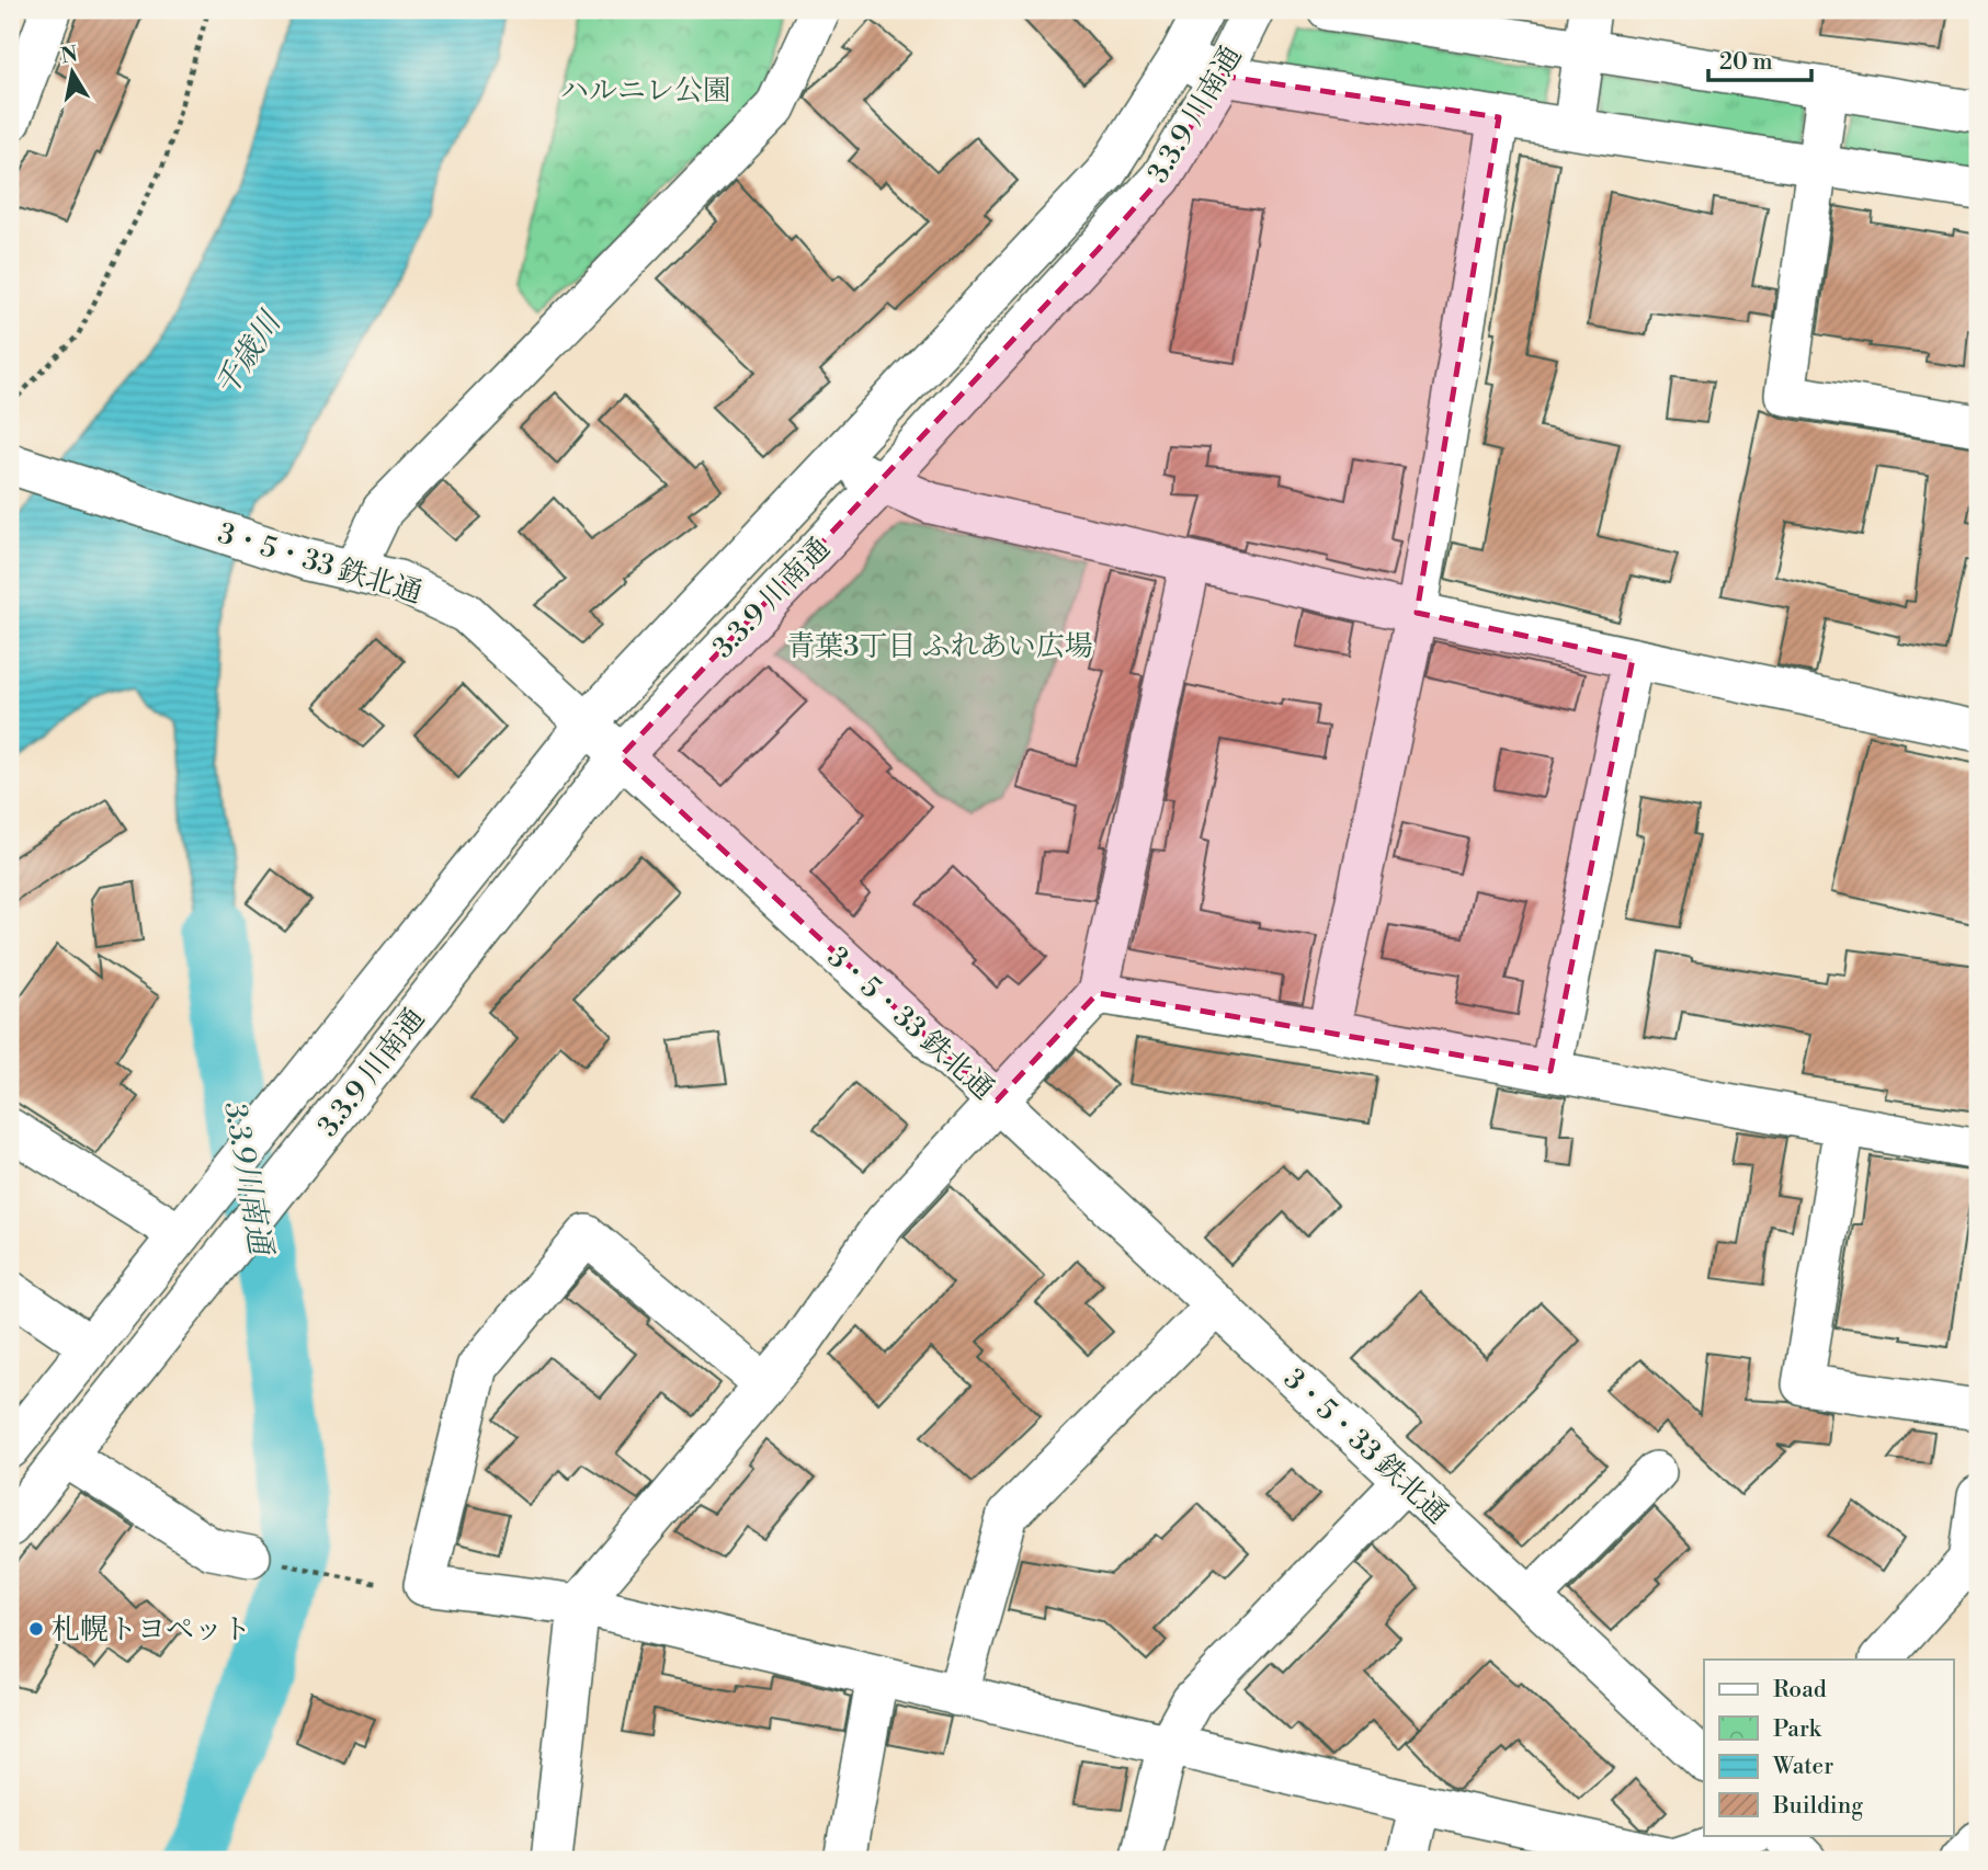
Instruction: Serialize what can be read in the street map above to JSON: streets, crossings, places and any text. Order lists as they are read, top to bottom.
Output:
{
  "streets": {
    "street": ["3.3.9 川南通", "3・5・33 鉄北通"]
  },
  "crossings": [
    ["3.3.9 川南通", "3・5・33 鉄北通"]
  ],
  "water": ["千歳川", "3.3.9川南通"],
  "parks": ["ハルニレ公園", "青葉3丁目 ふれあい広場"],
  "places": ["札幌トヨペット"],
  "legend": [
    "Road",
    "Park",
    "Water",
    "Building"
  ],
  "scale_bar": "20 m",
  "north": "top"
}
